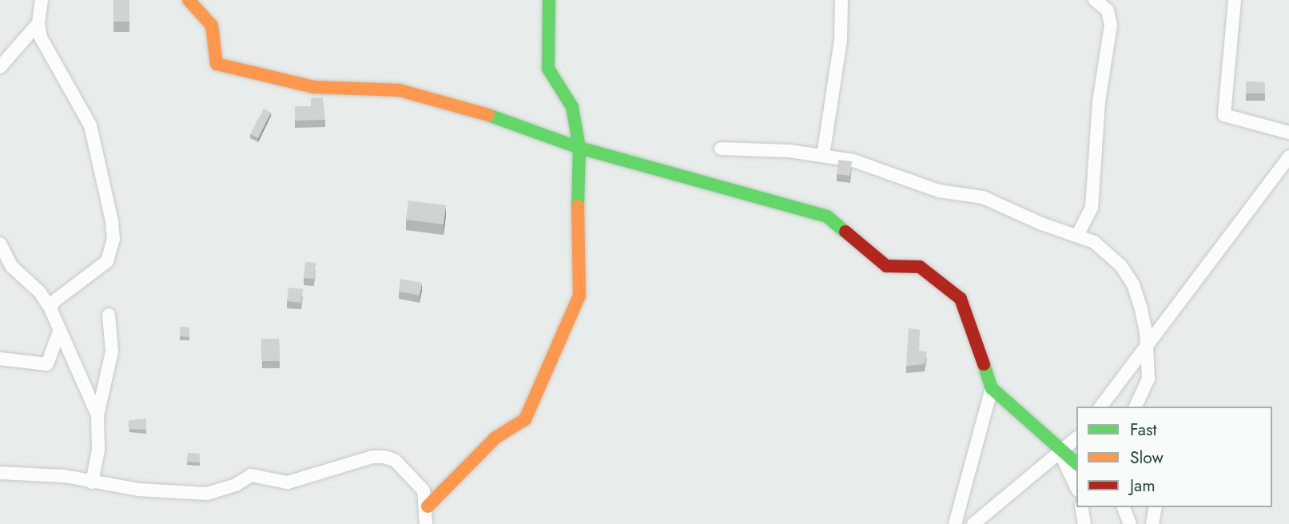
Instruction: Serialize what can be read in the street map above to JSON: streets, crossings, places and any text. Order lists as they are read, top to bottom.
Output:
{
  "legend": ["Fast", "Slow", "Jam"]
}
